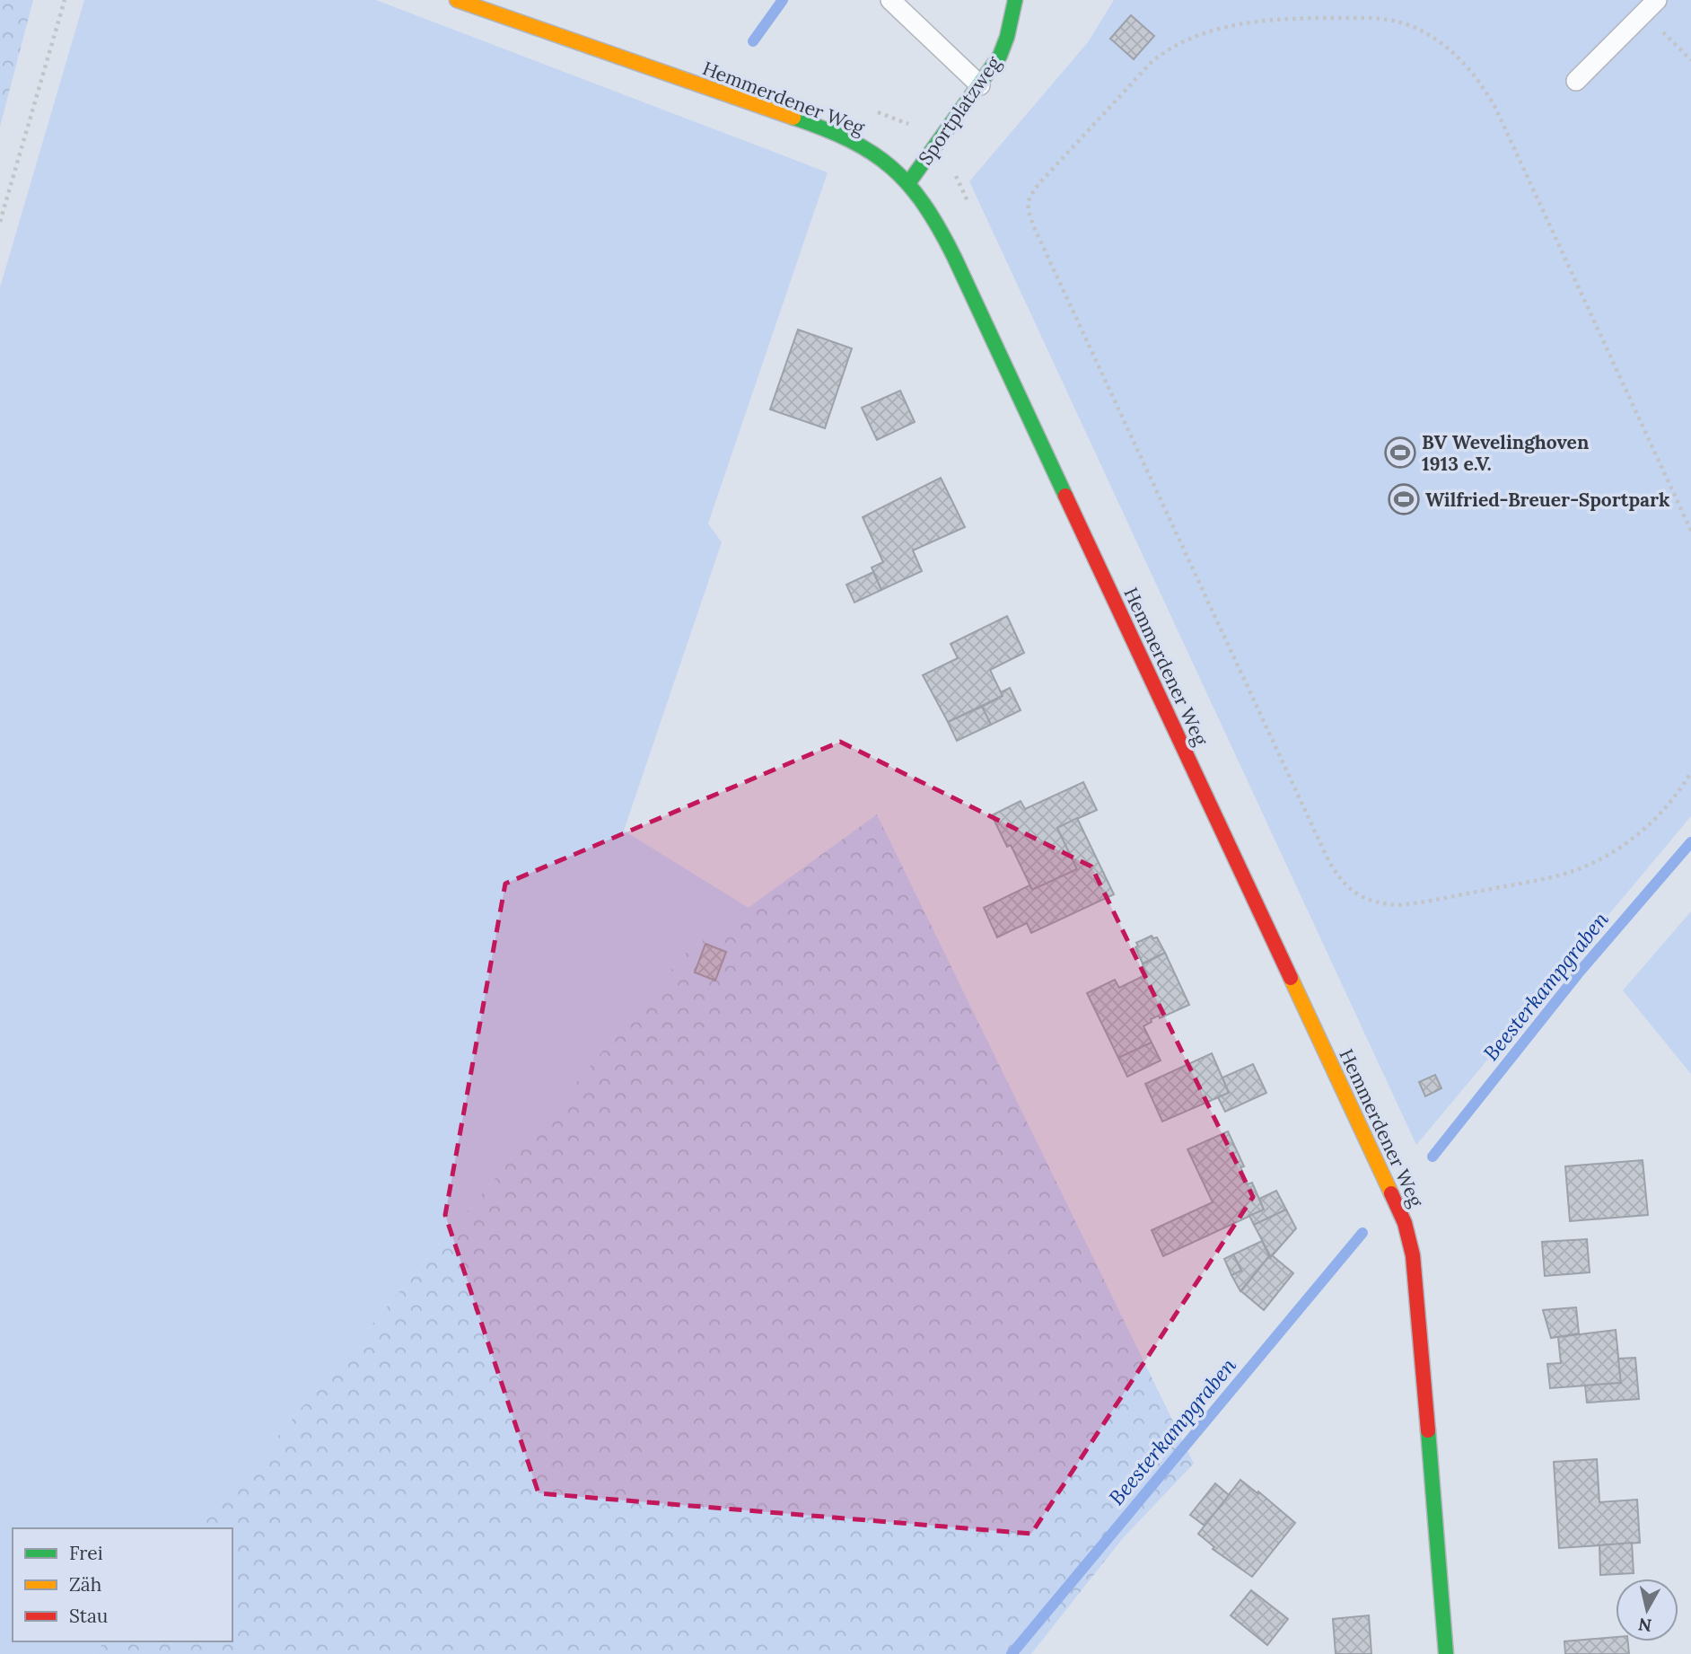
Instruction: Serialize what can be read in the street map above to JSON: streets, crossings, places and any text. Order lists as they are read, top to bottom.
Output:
{
  "streets": {
    "main road": ["Hemmerdener Weg", "Sportplatzweg"]
  },
  "crossings": [
    ["Hemmerdener Weg", "Sportplatzweg"]
  ],
  "water": ["Beesterkampgraben"],
  "places": {
    "sports": ["BV Wevelinghoven 1913 e.V.", "Wilfried-Breuer-Sportpark"]
  },
  "legend": ["Frei", "Zäh", "Stau"],
  "north": "bottom"
}
